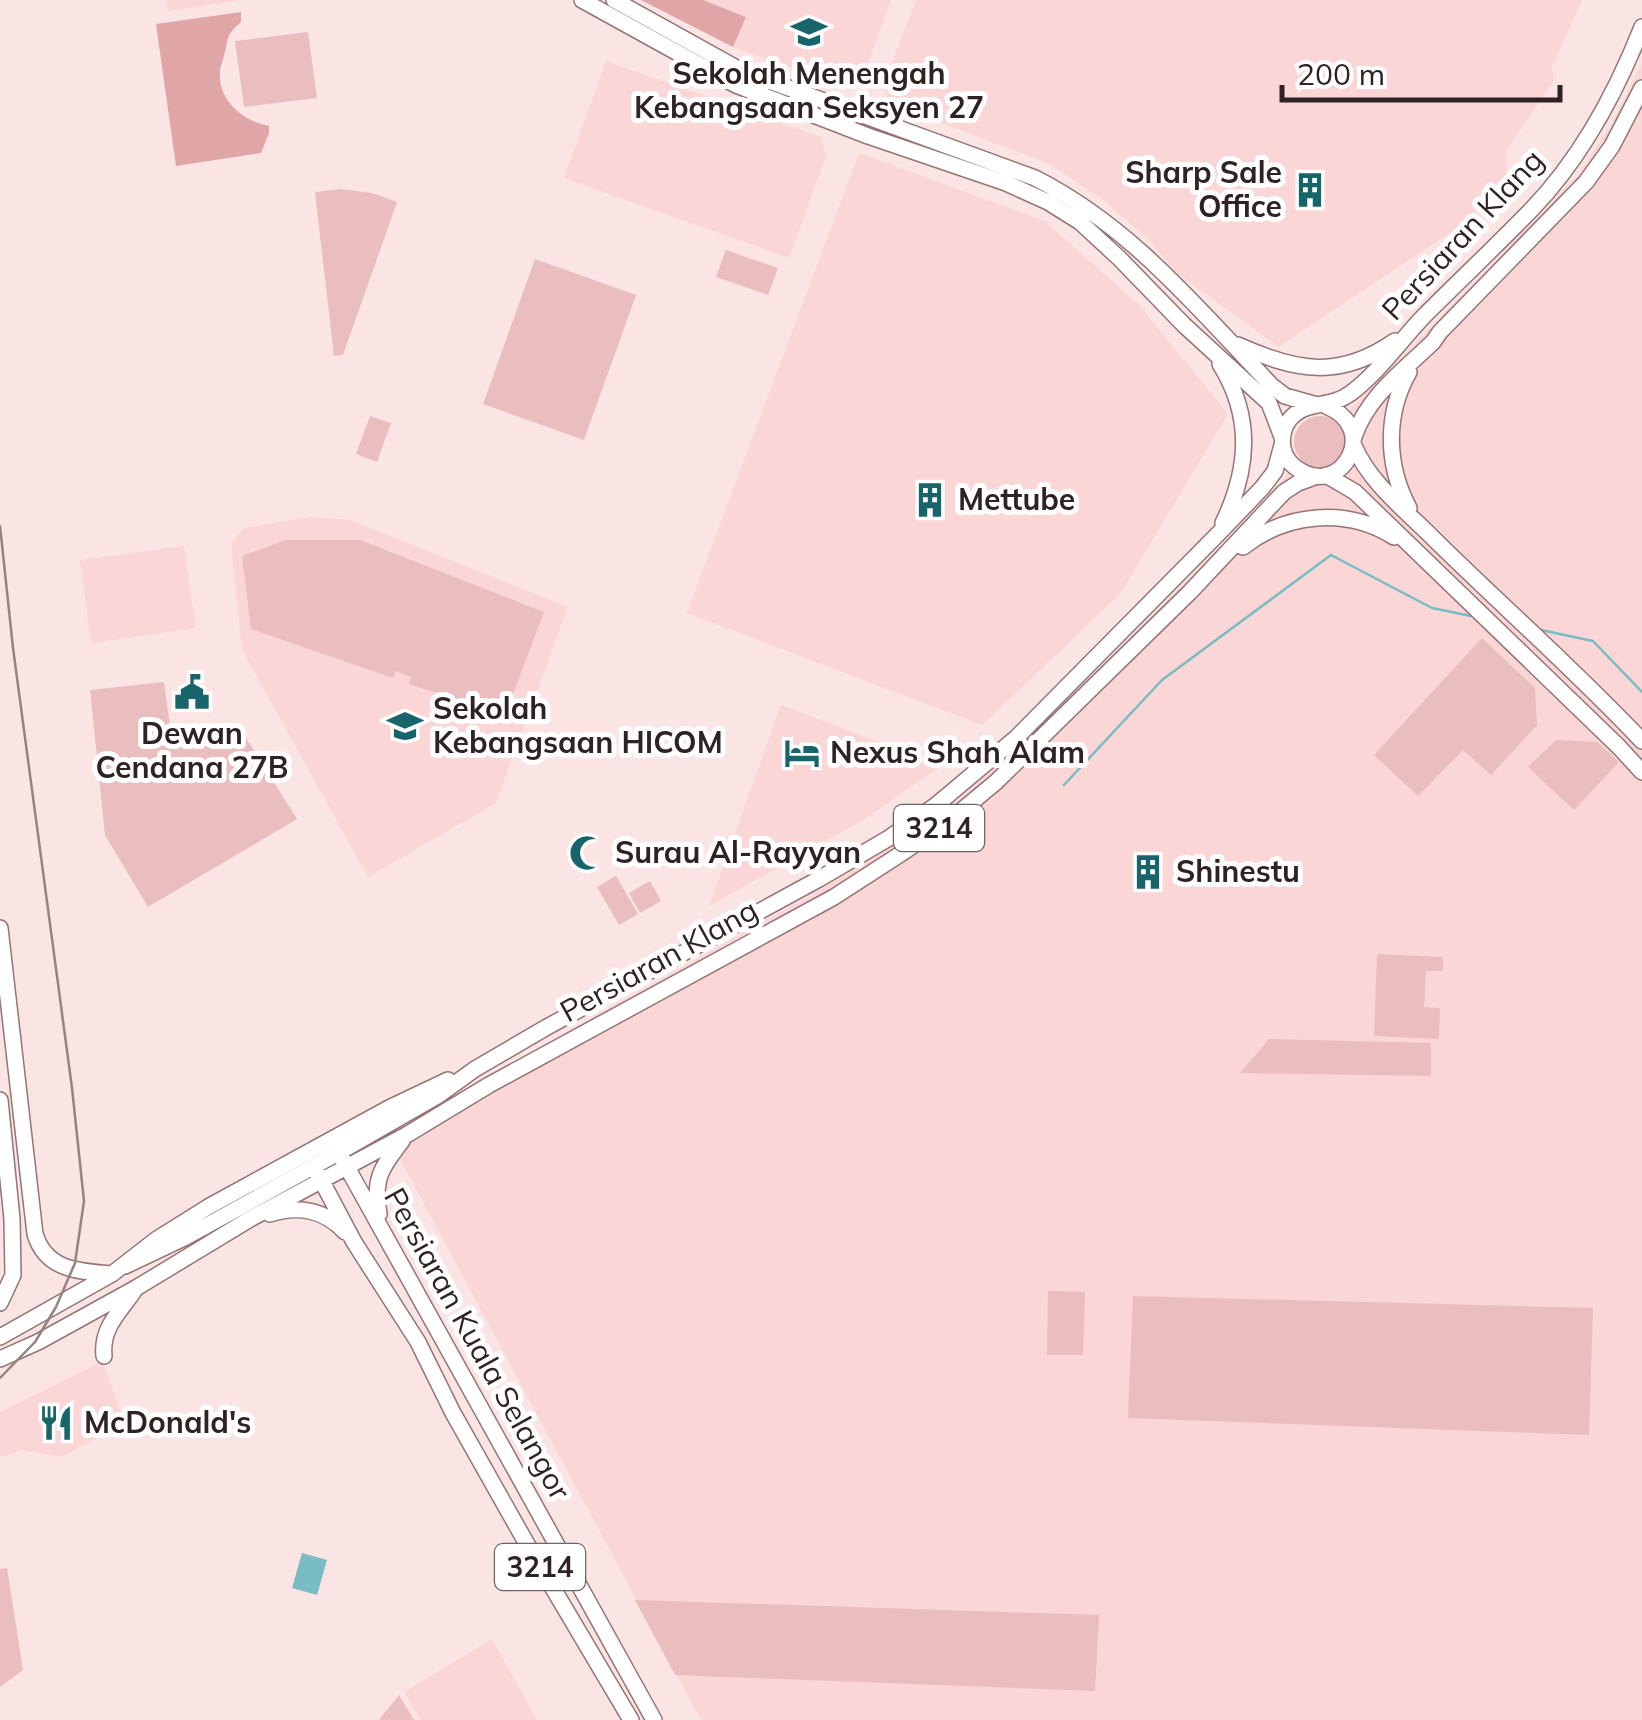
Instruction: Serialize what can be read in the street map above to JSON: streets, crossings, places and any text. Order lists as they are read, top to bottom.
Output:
{
  "streets": {
    "main road": ["Persiaran Klang", "3214", "Persiaran Kuala Selangor"]
  },
  "crossings": [
    ["Persiaran Klang", "Persiaran Kuala Selangor"]
  ],
  "places": {
    "school or university": ["Sekolah Menengah Kebangsaan Seksyen 27", "Sekolah Kebangsaan HICOM"],
    "building": ["Sharp Sale Office", "Mettube", "Shinestu"],
    "public building": ["Dewan Cendana 27B"],
    "hotel": ["Nexus Shah Alam"],
    "mosque": ["Surau Al-Rayyan"],
    "restaurant": ["McDonald's"]
  },
  "scale_bar": "200 m"
}
